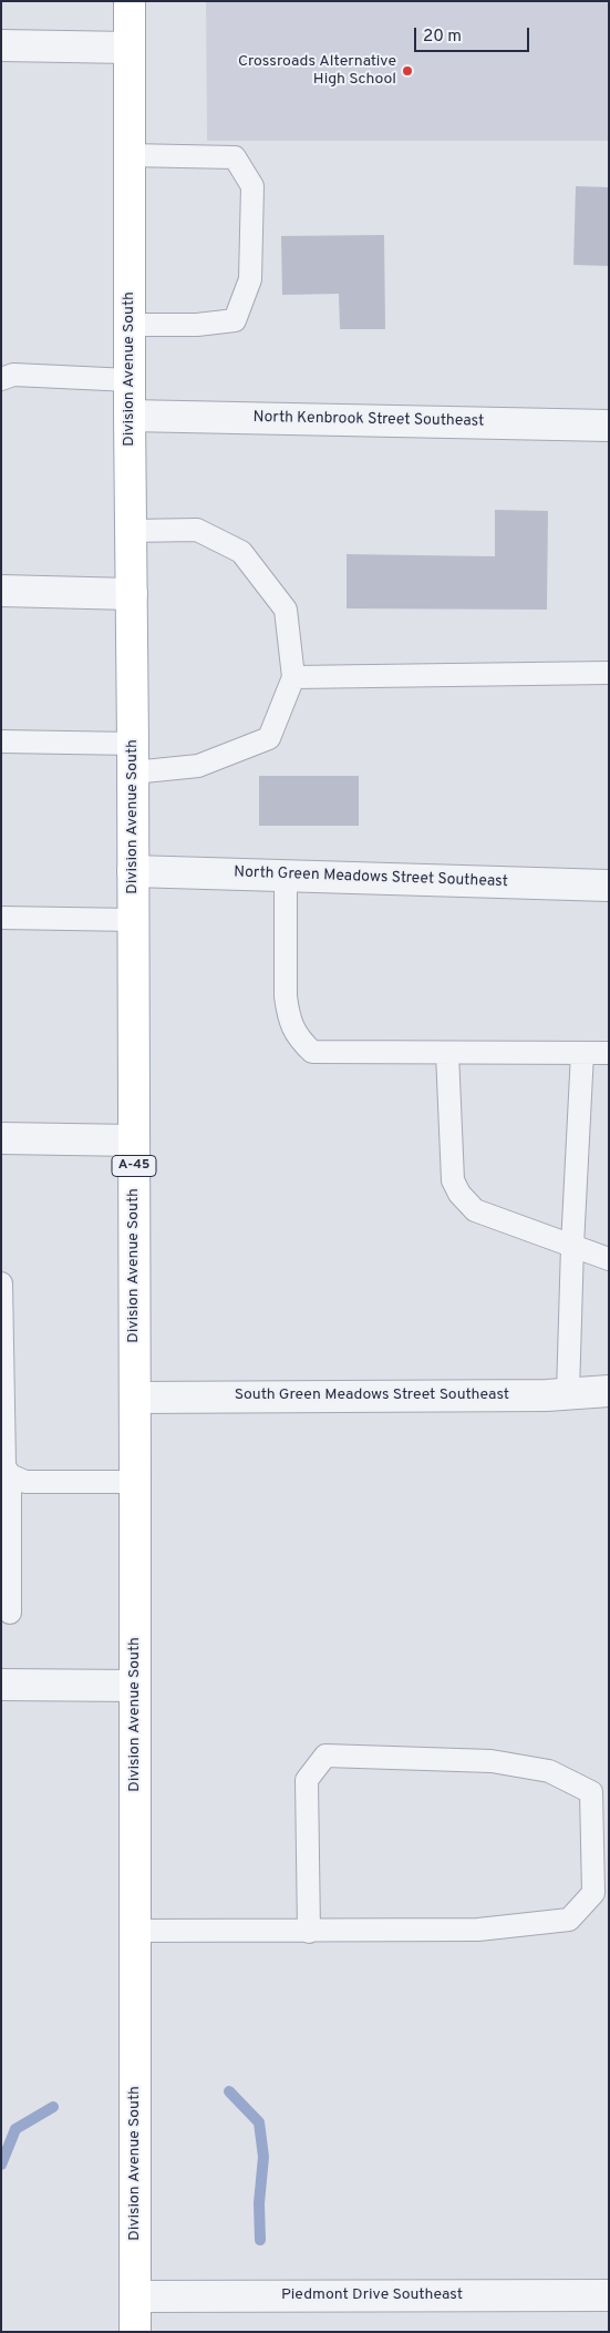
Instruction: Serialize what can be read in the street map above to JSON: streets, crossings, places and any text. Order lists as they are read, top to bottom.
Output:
{
  "streets": {
    "main road": ["Division Avenue South", "A-45"],
    "street": [
      "North Kenbrook Street Southeast",
      "North Green Meadows Street Southeast",
      "South Green Meadows Street Southeast",
      "Piedmont Drive Southeast"
    ]
  },
  "crossings": [
    ["Division Avenue South", "North Kenbrook Street Southeast"],
    ["Division Avenue South", "North Green Meadows Street Southeast"],
    ["Division Avenue South", "South Green Meadows Street Southeast"],
    ["Division Avenue South", "Piedmont Drive Southeast"]
  ],
  "places": ["Crossroads Alternative High School"],
  "scale_bar": "20 m"
}
